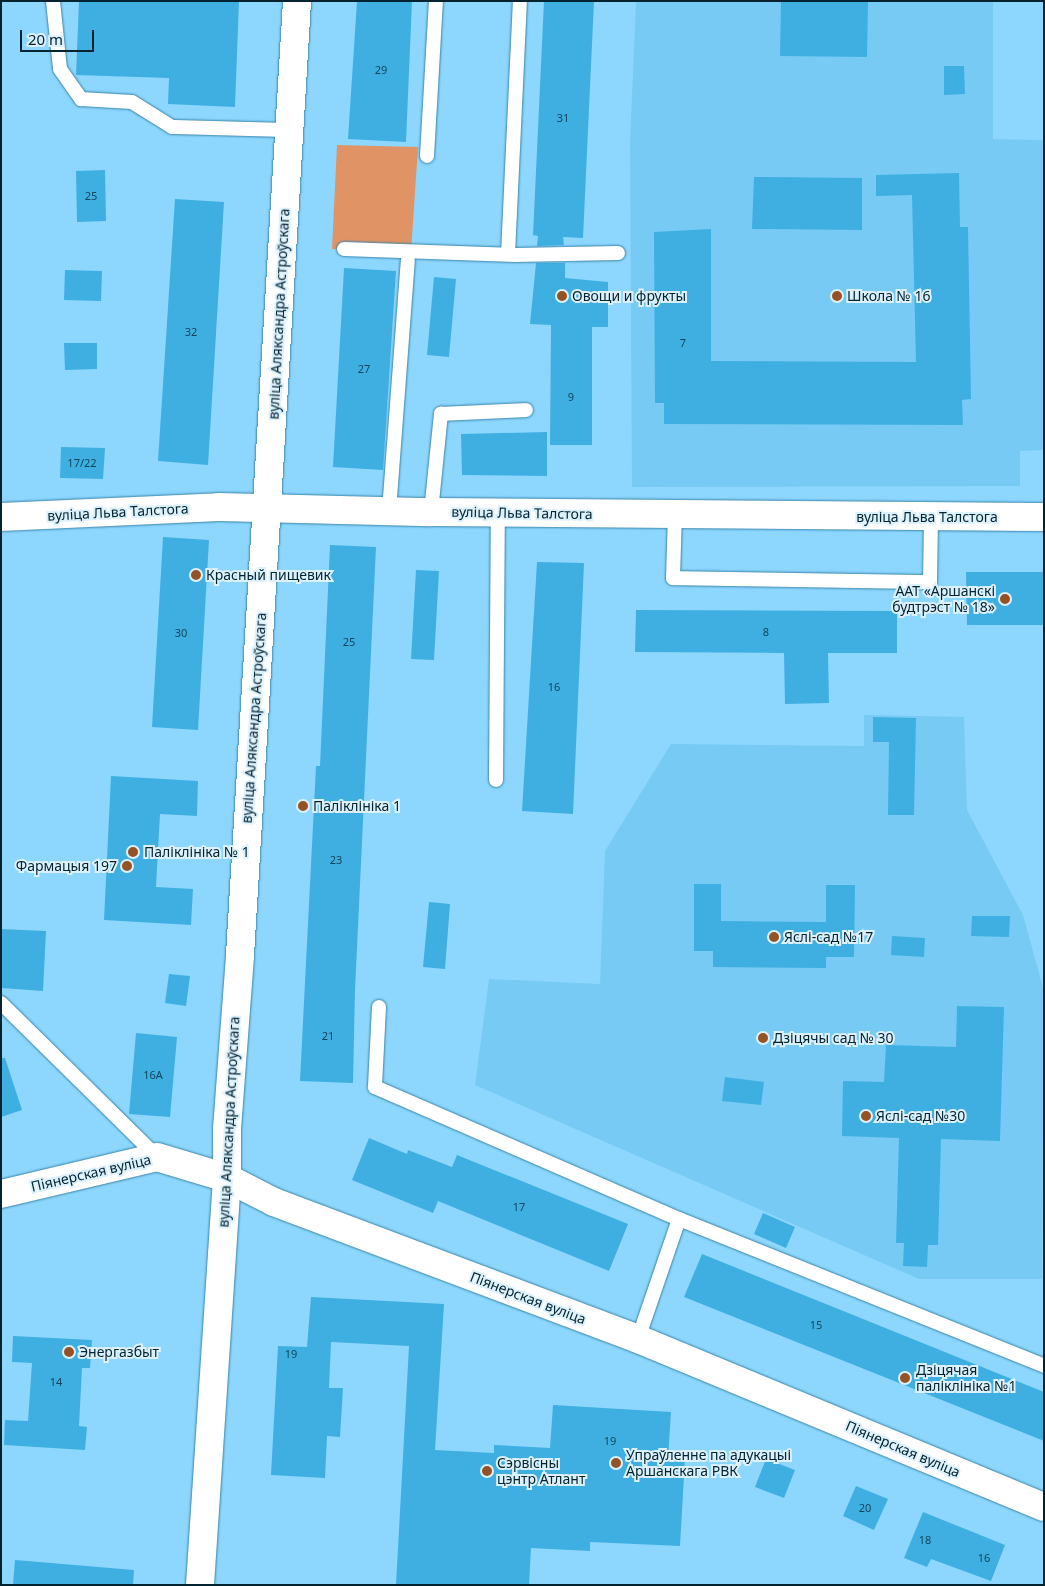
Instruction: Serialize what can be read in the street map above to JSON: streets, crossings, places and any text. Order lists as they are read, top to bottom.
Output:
{
  "streets": {
    "street": ["вуліца Аляксандра Астроўскага", "вуліца Льва Талстога", "Піянерская вуліца"]
  },
  "crossings": [
    ["вуліца Аляксандра Астроўскага", "вуліца Льва Талстога"],
    ["вуліца Аляксандра Астроўскага", "Піянерская вуліца"]
  ],
  "places": [
    "Овощи и фрукты",
    "Школа № 16",
    "Красный пищевик",
    "ААТ «Аршанскі будтрэст № 18»",
    "Паліклініка 1",
    "Паліклініка № 1",
    "Фармацыя 197",
    "Яслі-сад №17",
    "Дзіцячы сад № 30",
    "Яслі-сад №30",
    "Энергазбыт",
    "Дзіцячая паліклініка №1",
    "Упраўленне па адукацыі Аршанскага РВК",
    "Сэрвісны цэнтр Атлант"
  ],
  "house_numbers": [
    "29",
    "31",
    "25",
    "32",
    "7",
    "27",
    "9",
    "17/22",
    "8",
    "30",
    "25",
    "16",
    "23",
    "21",
    "16А",
    "17",
    "15",
    "19",
    "14",
    "19",
    "20",
    "18",
    "16"
  ],
  "scale_bar": "20 m"
}
